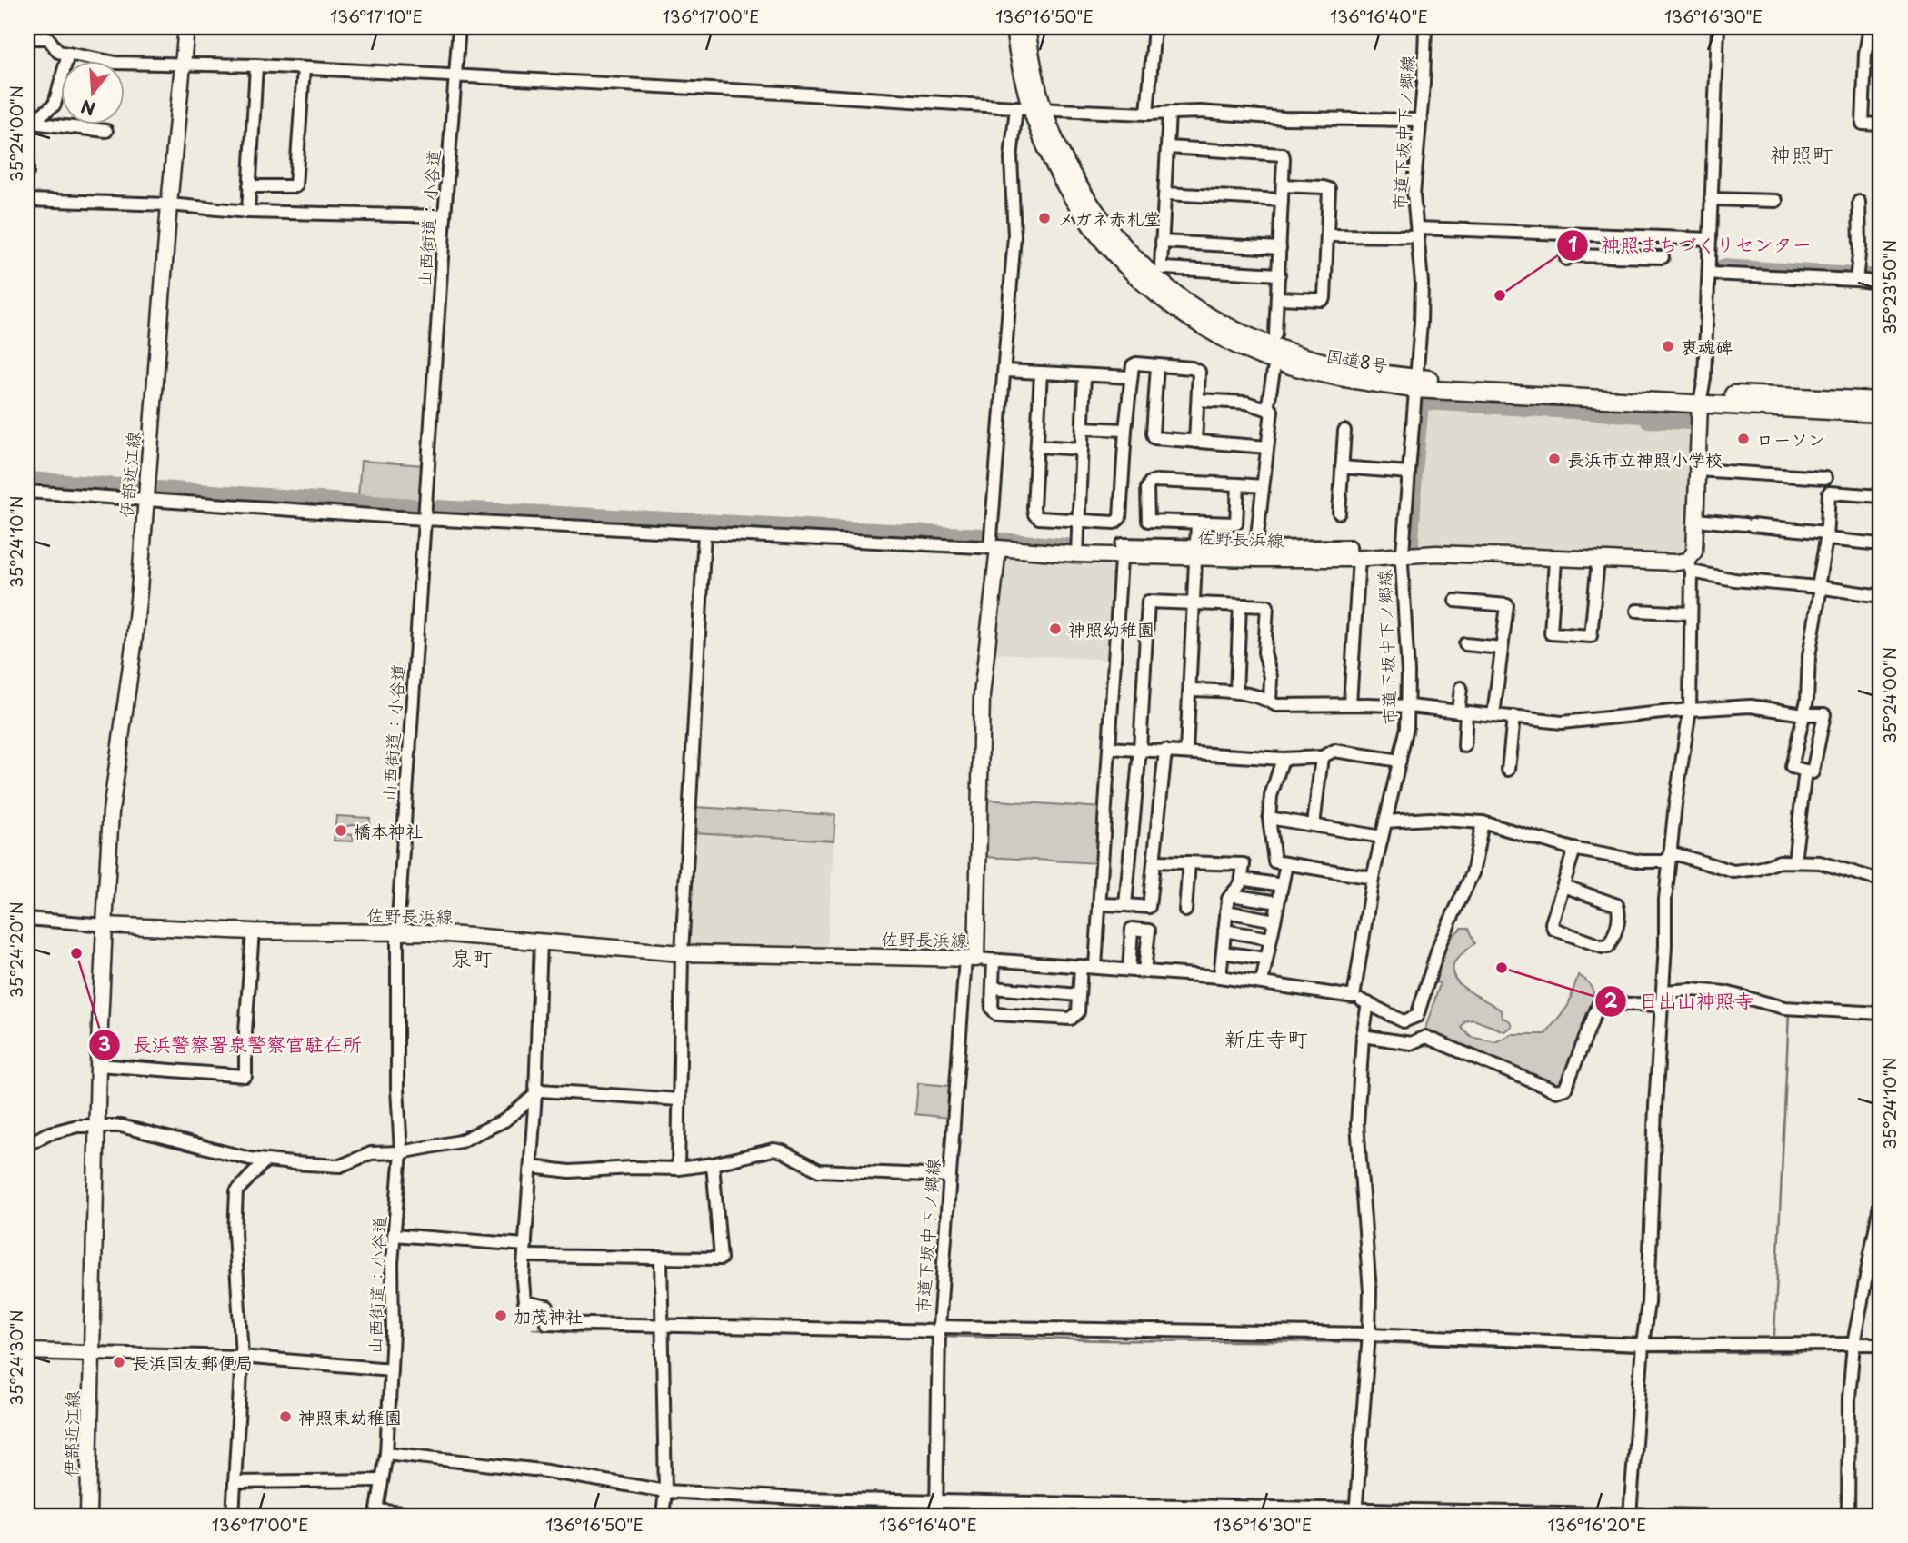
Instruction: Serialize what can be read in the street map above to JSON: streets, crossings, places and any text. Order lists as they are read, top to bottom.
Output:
{
  "streets": {
    "highway": ["国道8号"],
    "main road": ["伊部近江線", "佐野長浜線"],
    "street": ["市道下坂中下ノ郷線", "山西街道：小谷道"]
  },
  "crossings": [
    ["市道下坂中下ノ郷線", "国道8号"],
    ["市道下坂中下ノ郷線", "佐野長浜線"],
    ["山西街道：小谷道", "佐野長浜線"],
    ["伊部近江線", "佐野長浜線"]
  ],
  "districts": ["神照町", "泉町", "新庄寺町"],
  "places": [
    "メガネ赤札堂",
    "神照まちづくりセンター",
    "衷魂碑",
    "ローソン",
    "長浜市立神照小学校",
    "神照幼稚園",
    "橋本神社",
    "長浜警察署泉警察官駐在所",
    "日出山神照寺",
    "加茂神社",
    "長浜国友郵便局",
    "神照東幼稚園"
  ],
  "north": "bottom",
  "coordinates": [
    "136°17'10\"E",
    "136°17'00\"E",
    "136°16'50\"E",
    "136°16'40\"E",
    "136°16'30\"E",
    "35°24'00\"N",
    "35°23'50\"N",
    "35°24'10\"N",
    "35°24'20\"N",
    "35°24'30\"N",
    "136°16'20\"E"
  ]
}
